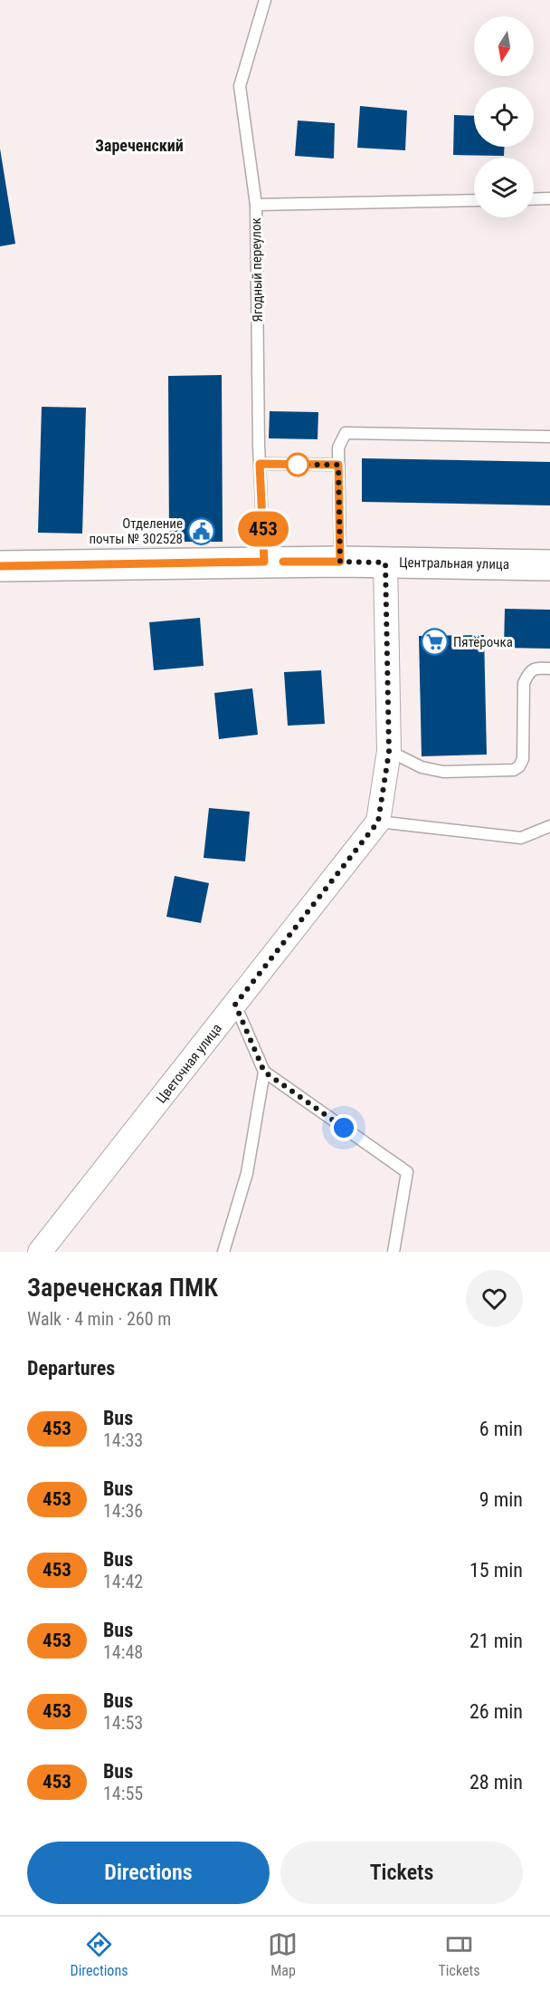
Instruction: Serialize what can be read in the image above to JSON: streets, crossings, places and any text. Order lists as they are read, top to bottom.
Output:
{
  "streets": {
    "street": ["Центральная улица", "Цветочная улица"],
    "lane": ["Ягодный переулок"]
  },
  "crossings": [
    ["Ягодный переулок", "Центральная улица"],
    ["Центральная улица", "Цветочная улица"]
  ],
  "districts": ["Зареченский"],
  "places": {
    "public building": ["Отделение почты № 302528"],
    "supermarket": ["Пятёрочка"]
  },
  "lines": ["bus line 453"],
  "north": "bottom",
  "page": {
    "on_map": "453",
    "heading": [
      ["Зареченская ПМК", "Walk · 4 min · 260 m"],
      "Departures"
    ],
    "list": [
      {
        "mark": "453",
        "name": "Bus",
        "note": "14:33",
        "value": "6 min"
      },
      {
        "mark": "453",
        "name": "Bus",
        "note": "14:36",
        "value": "9 min"
      },
      {
        "mark": "453",
        "name": "Bus",
        "note": "14:42",
        "value": "15 min"
      },
      {
        "mark": "453",
        "name": "Bus",
        "note": "14:48",
        "value": "21 min"
      },
      {
        "mark": "453",
        "name": "Bus",
        "note": "14:53",
        "value": "26 min"
      },
      {
        "mark": "453",
        "name": "Bus",
        "note": "14:55",
        "value": "28 min"
      }
    ],
    "buttons": ["Directions", "Tickets"],
    "tabs": ["Directions", "Map", "Tickets"]
  }
}
